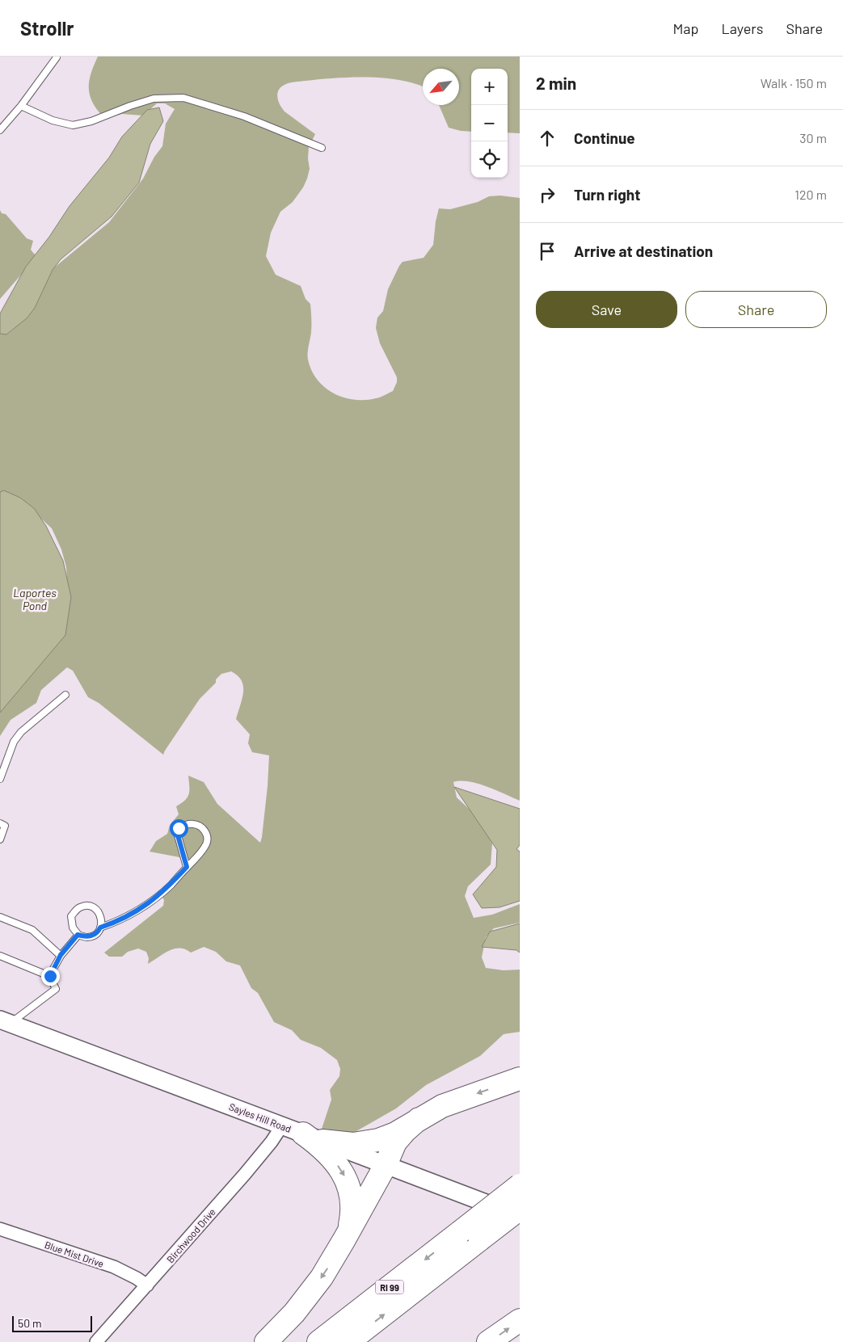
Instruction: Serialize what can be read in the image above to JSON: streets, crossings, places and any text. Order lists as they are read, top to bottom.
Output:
{
  "streets": {
    "highway": ["RI 99"],
    "main road": ["Sayles Hill Road"],
    "street": ["Birchwood Drive", "Blue Mist Drive"]
  },
  "crossings": [
    ["Sayles Hill Road", "Birchwood Drive"],
    ["Birchwood Drive", "Blue Mist Drive"]
  ],
  "water": ["Laportes Pond"],
  "scale_bar": "50 m",
  "north": "bottom left",
  "page": {
    "header": "Strollr",
    "nav": ["Map", "Layers", "Share"],
    "heading": ["2 min", "Walk · 150 m"],
    "map_buttons": ["+", "−"],
    "list": [
      ["Continue", "30 m"],
      ["Turn right", "120 m"],
      "Arrive at destination"
    ],
    "buttons": ["Save", "Share"],
    "scale": "50 m"
  }
}
